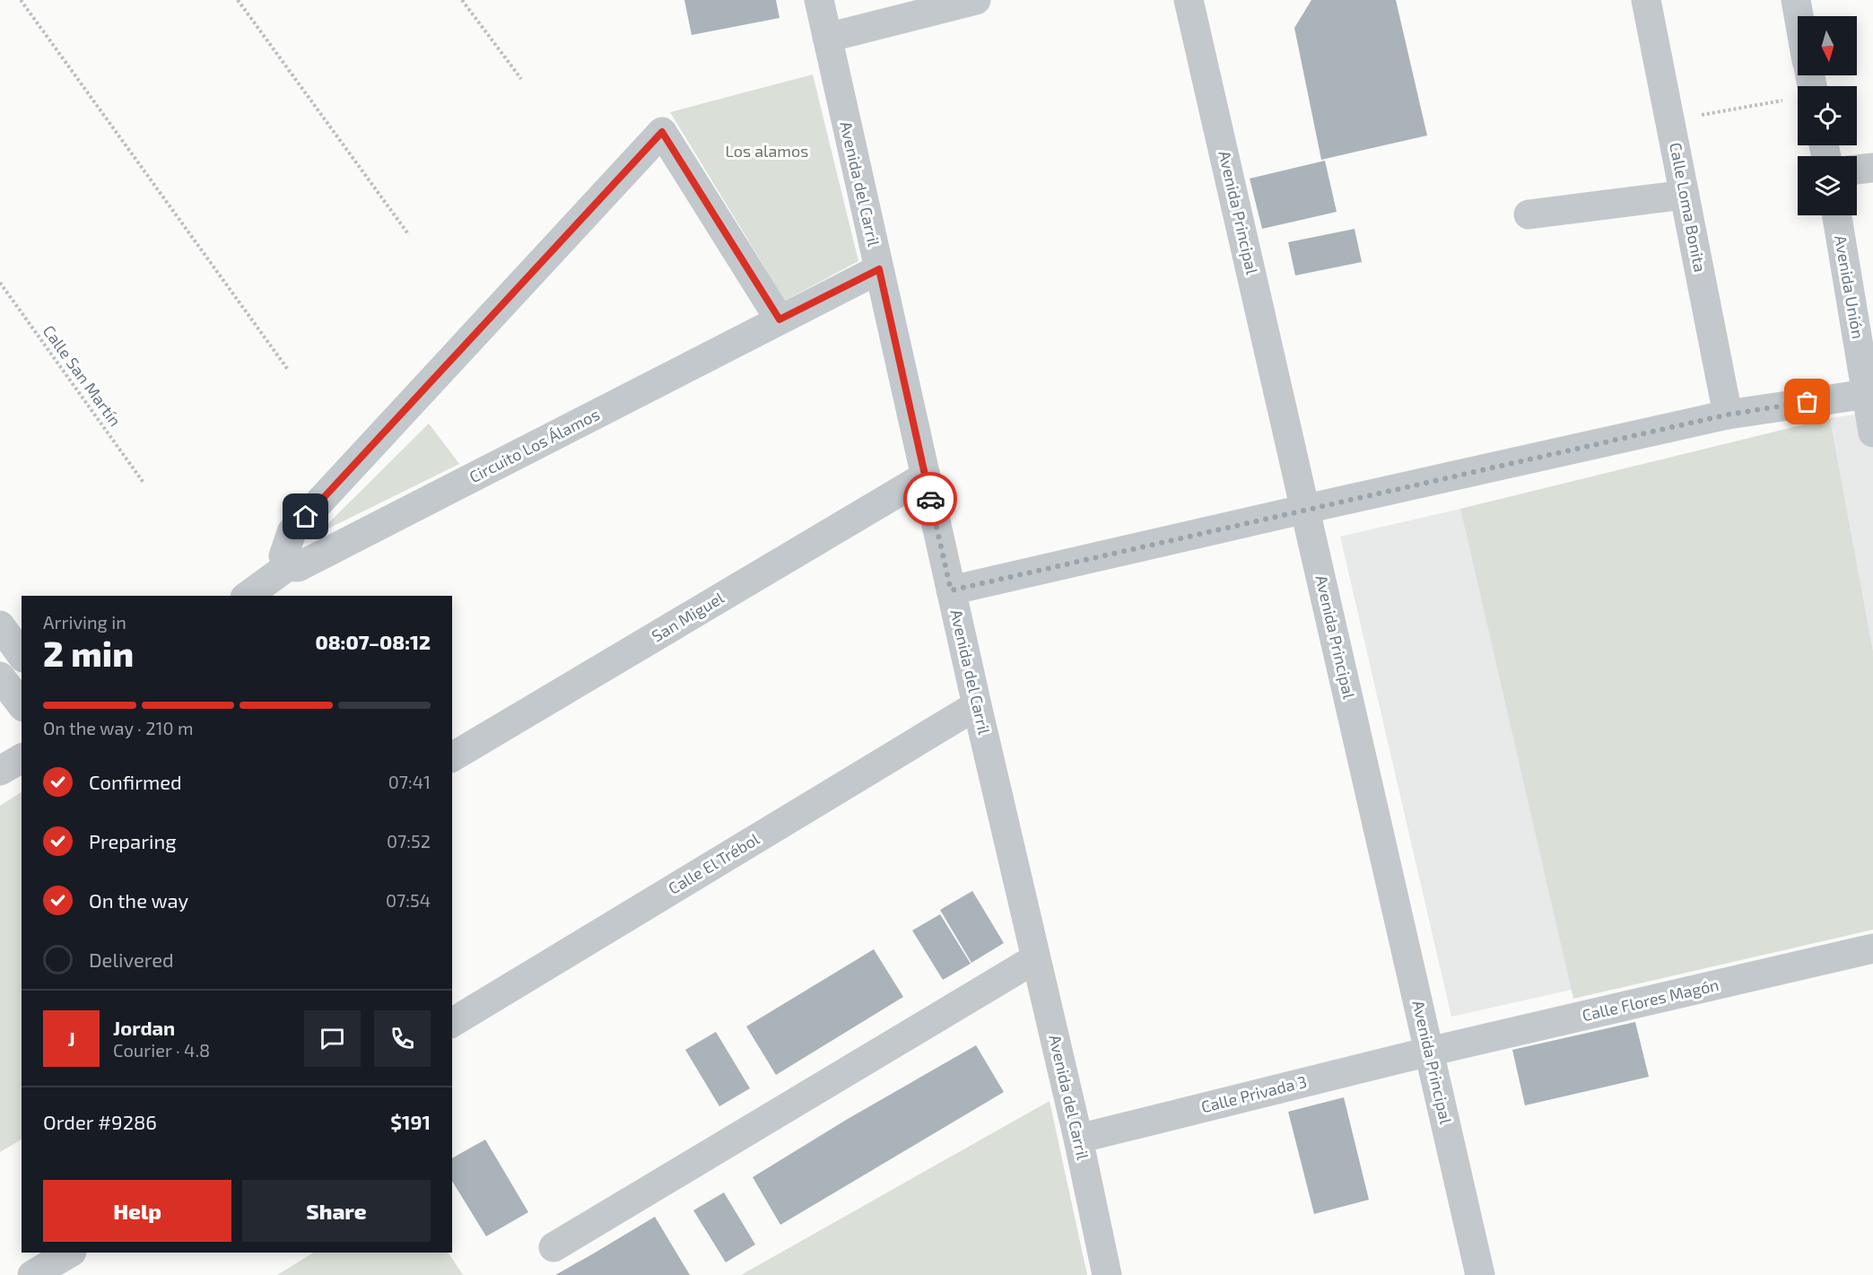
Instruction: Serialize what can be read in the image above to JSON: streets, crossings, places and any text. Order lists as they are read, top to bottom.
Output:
{
  "streets": {
    "street": [
      "Avenida del Carril",
      "Calle Loma Bonita",
      "Avenida Principal",
      "Avenida Unión",
      "Circuito Los Álamos",
      "San Miguel",
      "Calle El Trébol",
      "Calle Flores Magón",
      "Calle Privada 3"
    ],
    "path": ["Calle San Martín"]
  },
  "crossings": [
    ["Avenida del Carril", "Circuito Los Álamos"],
    ["Avenida del Carril", "San Miguel"],
    ["Avenida del Carril", "Calle El Trébol"],
    ["Avenida del Carril", "Calle Privada 3"],
    ["Avenida Principal", "Calle Flores Magón"],
    ["Avenida Principal", "Calle Privada 3"],
    ["Calle Flores Magón", "Calle Privada 3"]
  ],
  "parks": ["Los alamos"],
  "north": "bottom",
  "page": {
    "heading": ["2 min", "Arriving in", "08:07–08:12"],
    "panel": [
      "Jordan",
      "Courier · 4.8",
      "Order #9286",
      "$191"
    ],
    "bar": "On the way · 210 m",
    "list": [
      ["Confirmed", "07:41"],
      ["Preparing", "07:52"],
      ["On the way", "07:54"],
      "Delivered"
    ],
    "round": "J",
    "buttons": ["Help", "Share"]
  }
}
